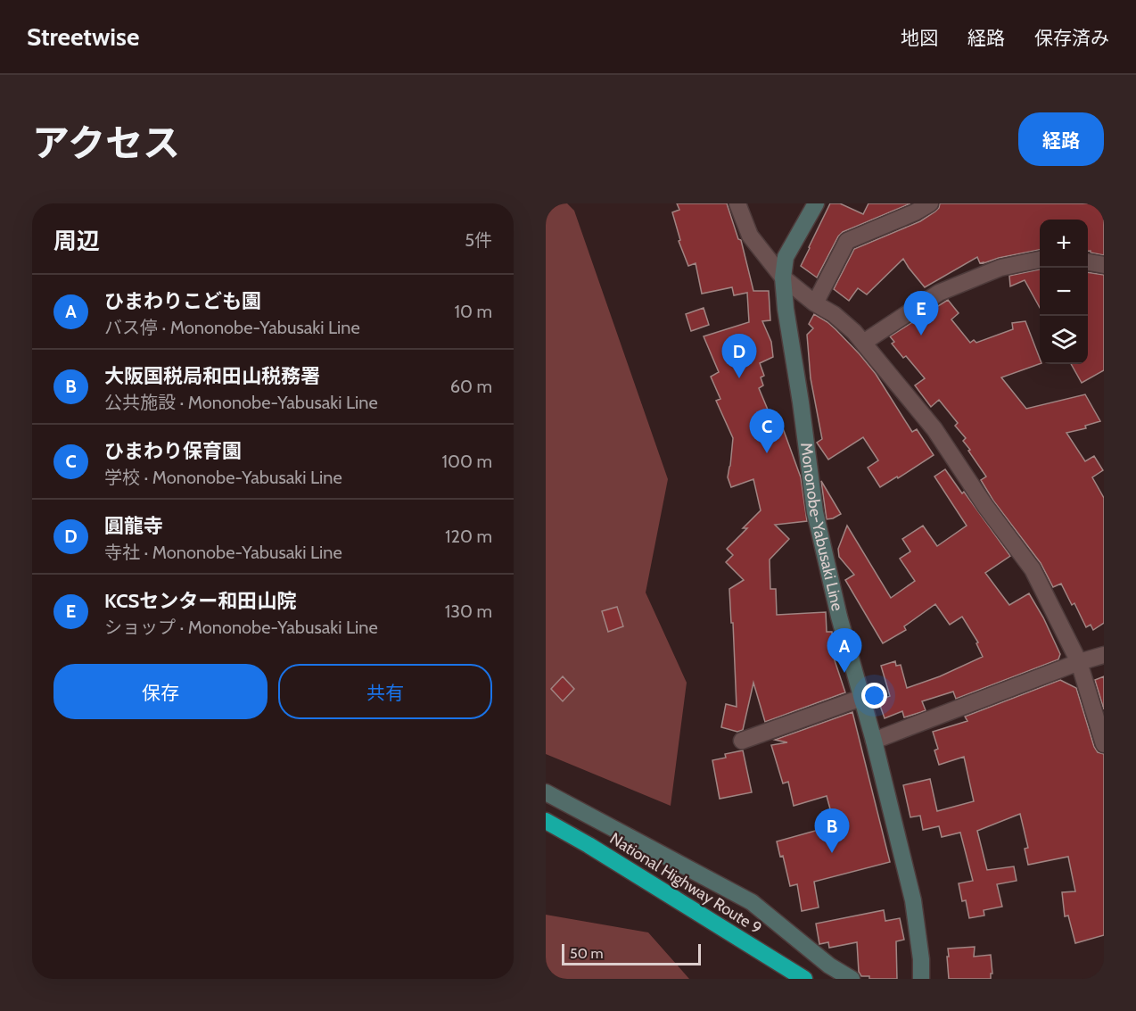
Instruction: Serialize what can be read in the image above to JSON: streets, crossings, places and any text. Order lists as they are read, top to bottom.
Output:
{
  "streets": {
    "highway": ["National Highway Route 9"],
    "main road": ["Mononobe-Yabusaki Line"]
  },
  "scale_bar": "50 m",
  "page": {
    "header": "Streetwise",
    "nav": ["地図", "経路", "保存済み"],
    "title": "アクセス",
    "buttons": [
      "経路",
      ["保存", "共有"]
    ],
    "heading": ["周辺", "5件"],
    "map_buttons": ["+", "−"],
    "list": [
      {
        "mark": "A",
        "name": "ひまわりこども園",
        "note": "バス停 · Mononobe-Yabusaki Line",
        "value": "10 m"
      },
      {
        "mark": "B",
        "name": "大阪国税局和田山税務署",
        "note": "公共施設 · Mononobe-Yabusaki Line",
        "value": "60 m"
      },
      {
        "mark": "C",
        "name": "ひまわり保育園",
        "note": "学校 · Mononobe-Yabusaki Line",
        "value": "100 m"
      },
      {
        "mark": "D",
        "name": "圓龍寺",
        "note": "寺社 · Mononobe-Yabusaki Line",
        "value": "120 m"
      },
      {
        "mark": "E",
        "name": "KCSセンター和田山院",
        "note": "ショップ · Mononobe-Yabusaki Line",
        "value": "130 m"
      }
    ],
    "pins": [
      "E",
      "D",
      "C",
      "A",
      "B"
    ],
    "scale": "50 m"
  }
}
